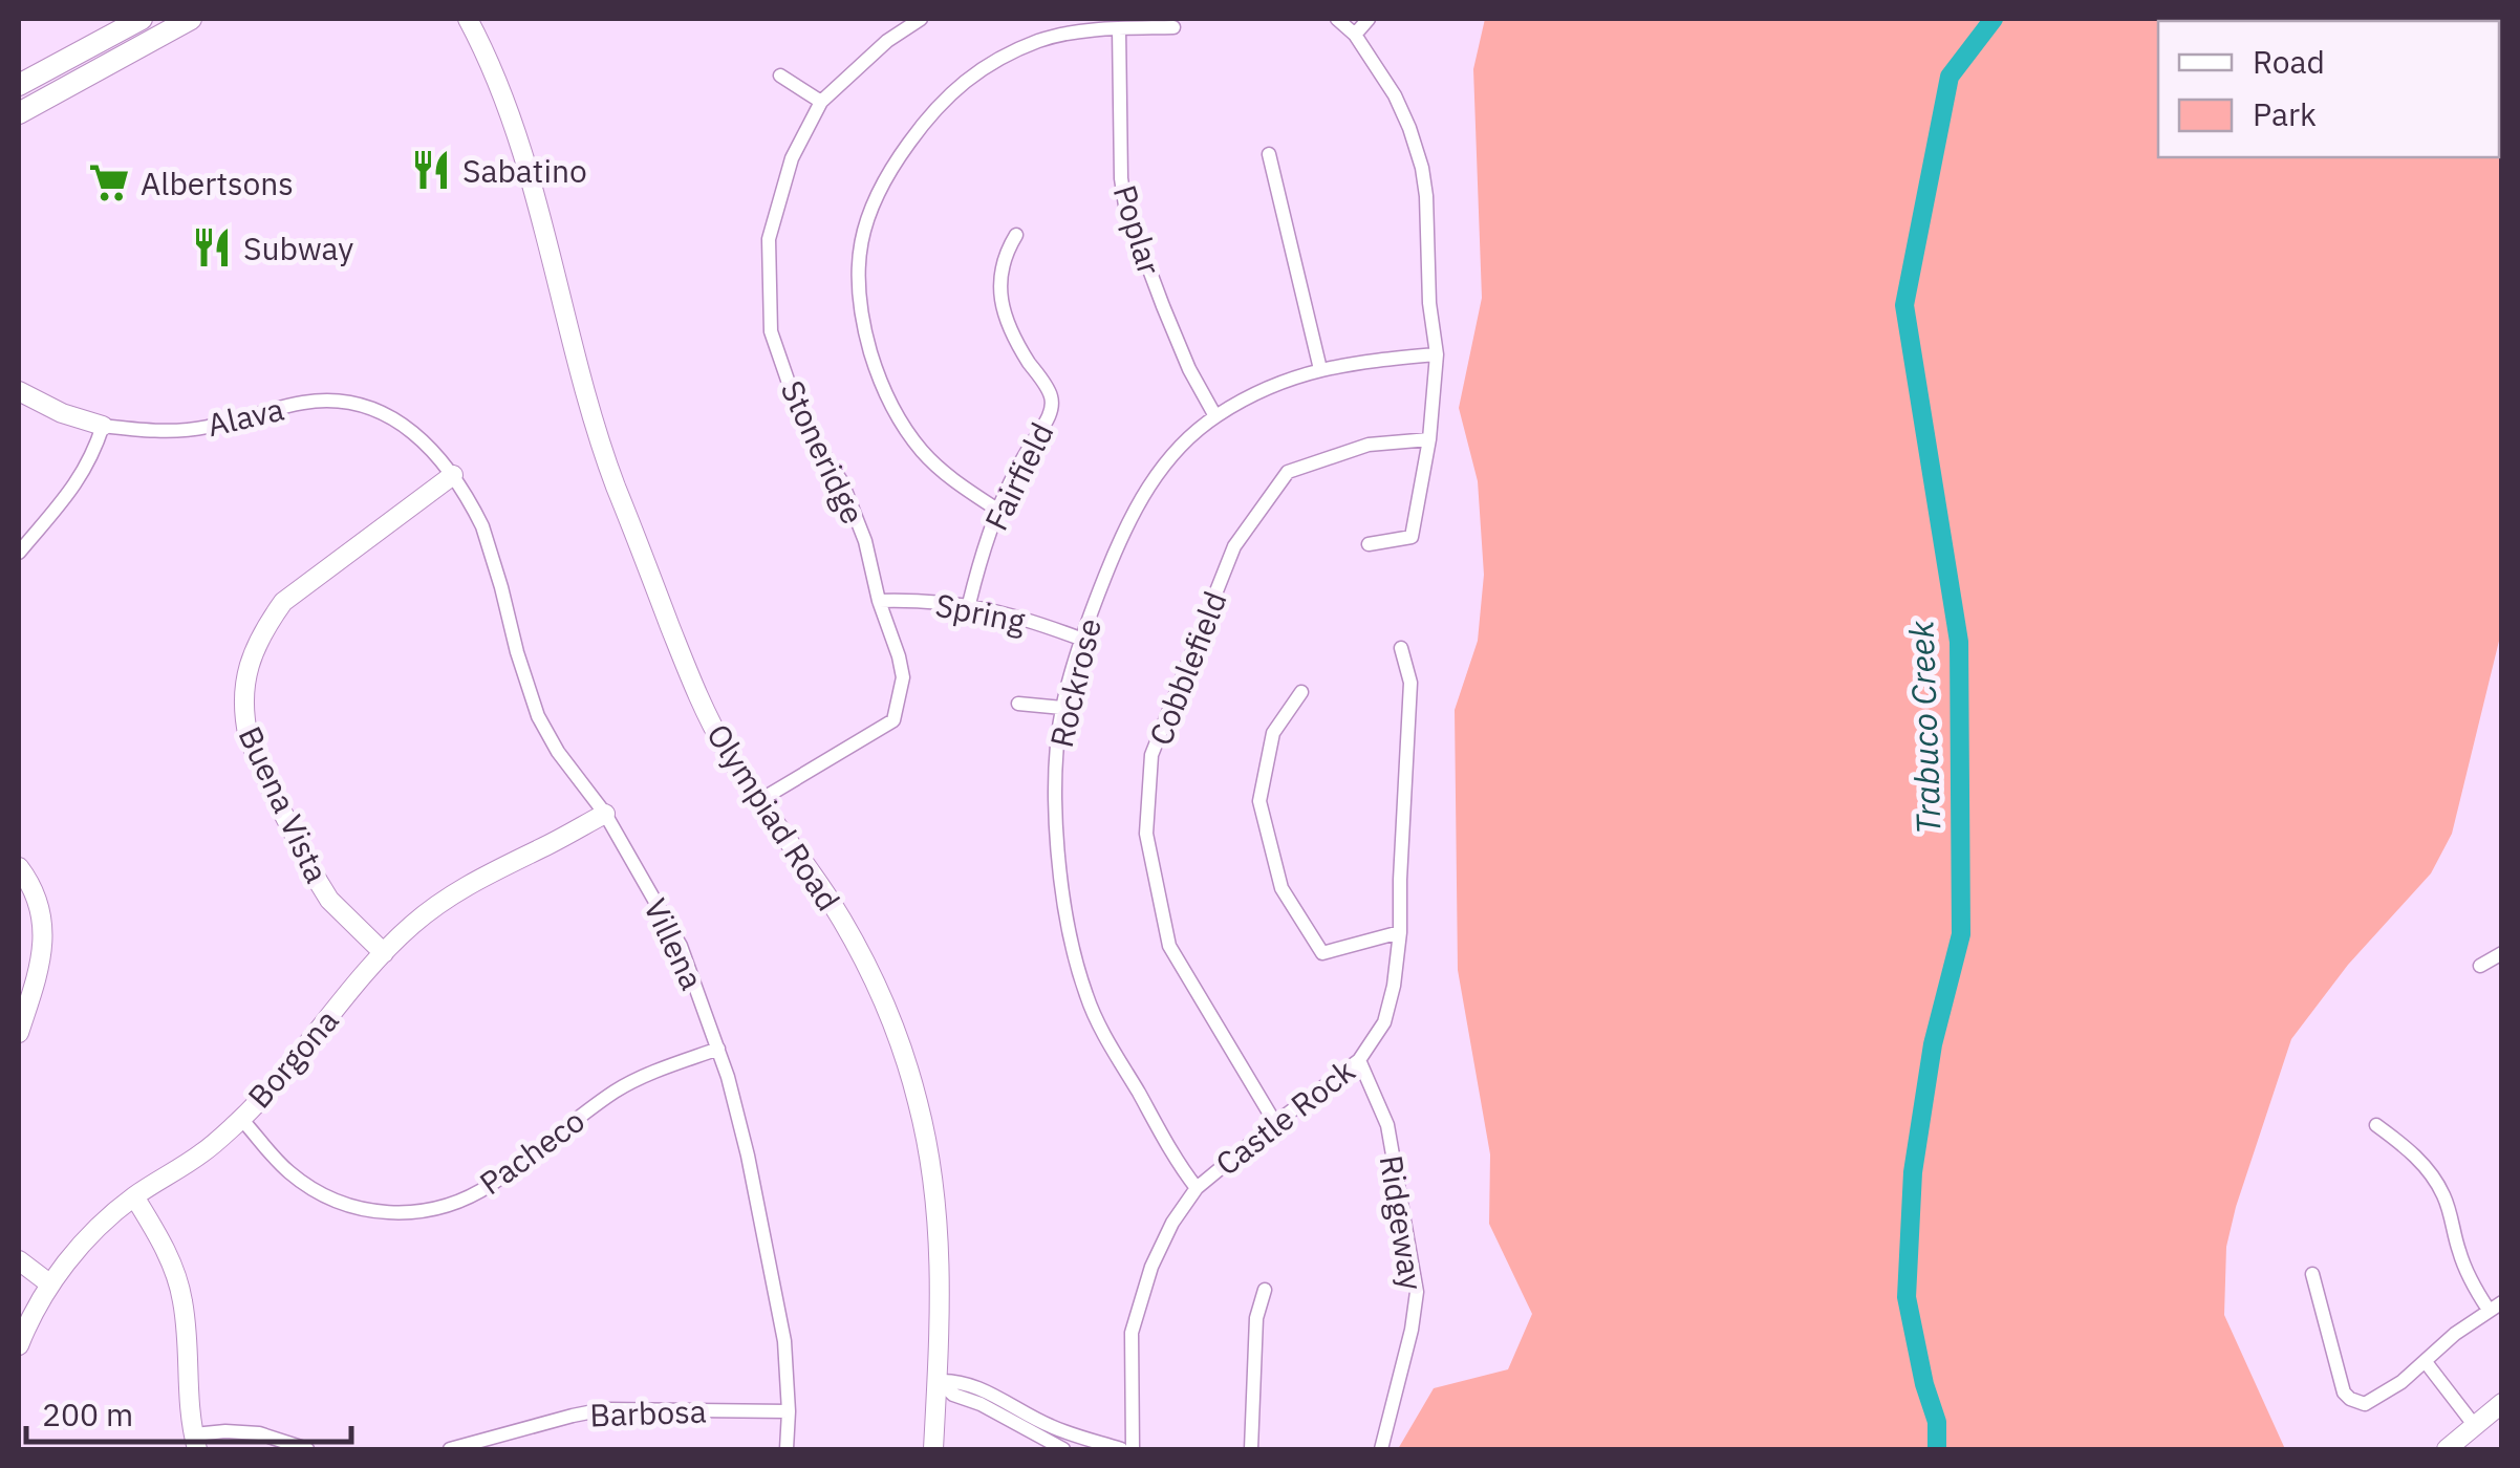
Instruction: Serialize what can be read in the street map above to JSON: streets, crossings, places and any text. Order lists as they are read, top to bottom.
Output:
{
  "streets": {
    "street": [
      "Poplar",
      "Alava",
      "Stoneridge",
      "Fairfield",
      "Spring",
      "Cobblefield",
      "Rockrose",
      "Buena Vista",
      "Olympiad Road",
      "Villena",
      "Borgona",
      "Castle Rock",
      "Pacheco",
      "Ridgeway",
      "Barbosa"
    ]
  },
  "crossings": [
    ["Poplar", "Rockrose"],
    ["Alava", "Buena Vista"],
    ["Alava", "Villena"],
    ["Stoneridge", "Spring"],
    ["Stoneridge", "Olympiad Road"],
    ["Fairfield", "Spring"],
    ["Spring", "Rockrose"],
    ["Cobblefield", "Castle Rock"],
    ["Rockrose", "Castle Rock"],
    ["Buena Vista", "Villena"],
    ["Buena Vista", "Borgona"],
    ["Villena", "Borgona"],
    ["Villena", "Pacheco"],
    ["Villena", "Barbosa"],
    ["Borgona", "Pacheco"],
    ["Castle Rock", "Ridgeway"]
  ],
  "water": ["Trabuco Creek"],
  "places": {
    "restaurant": ["Sabatino", "Subway"],
    "supermarket": ["Albertsons"]
  },
  "legend": ["Road", "Park"],
  "scale_bar": "200 m"
}
